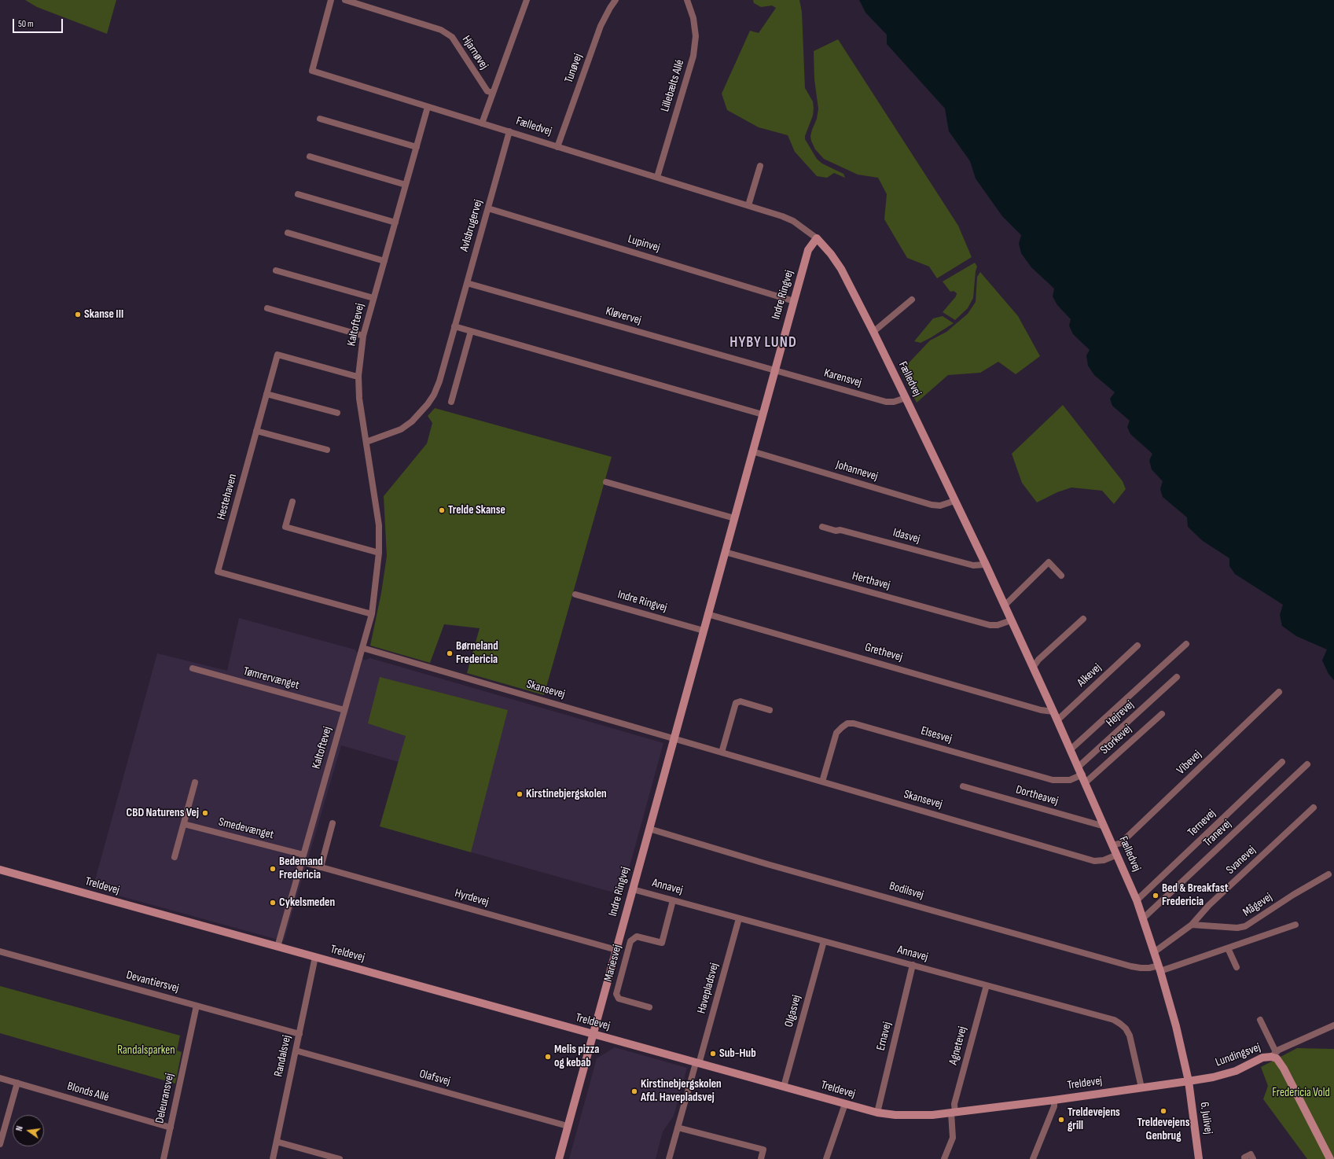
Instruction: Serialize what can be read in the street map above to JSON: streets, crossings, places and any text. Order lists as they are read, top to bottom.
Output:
{
  "streets": {
    "street": [
      "Hjarnøvej",
      "Tunøvej",
      "Lillebælts Allé",
      "Fælledvej",
      "Avlsbrugervej",
      "Lupinvej",
      "Indre Ringvej",
      "Kløvervej",
      "Kaltoftevej",
      "Karensvej",
      "Johannevej",
      "Hestehaven",
      "Idasvej",
      "Herthavej",
      "Grethevej",
      "Alkevej",
      "Tømrervænget",
      "Skansevej",
      "Hejrevej",
      "Elsesvej",
      "Storkevej",
      "Vibevej",
      "Dortheavej",
      "Ternevej",
      "Smedevænget",
      "Tranevej",
      "Svanevej",
      "Treldevej",
      "Annavej",
      "Bodilsvej",
      "Hyrdevej",
      "Mågevej",
      "Mariesvej",
      "Devantiersvej",
      "Havepladsvej",
      "Olgasvej",
      "Ernavej",
      "Agnetevej",
      "Lundingsvej",
      "Randalsvej",
      "Olafsvej",
      "Blonds Allé",
      "Deleuransvej",
      "6. Julivej"
    ]
  },
  "crossings": [
    ["Tunøvej", "Fælledvej"],
    ["Lillebælts Allé", "Fælledvej"],
    ["Fælledvej", "Avlsbrugervej"],
    ["Fælledvej", "Indre Ringvej"],
    ["Fælledvej", "Kaltoftevej"],
    ["Fælledvej", "Karensvej"],
    ["Fælledvej", "Johannevej"],
    ["Fælledvej", "Idasvej"],
    ["Fælledvej", "Herthavej"],
    ["Fælledvej", "Grethevej"],
    ["Fælledvej", "Alkevej"],
    ["Fælledvej", "Skansevej"],
    ["Fælledvej", "Hejrevej"],
    ["Fælledvej", "Elsesvej"],
    ["Fælledvej", "Storkevej"],
    ["Fælledvej", "Vibevej"],
    ["Fælledvej", "Dortheavej"],
    ["Fælledvej", "Ternevej"],
    ["Fælledvej", "Tranevej"],
    ["Fælledvej", "Svanevej"],
    ["Fælledvej", "Treldevej"],
    ["Fælledvej", "Bodilsvej"],
    ["Fælledvej", "Lundingsvej"],
    ["Fælledvej", "6. Julivej"],
    ["Avlsbrugervej", "Lupinvej"],
    ["Avlsbrugervej", "Kløvervej"],
    ["Avlsbrugervej", "Kaltoftevej"],
    ["Lupinvej", "Indre Ringvej"],
    ["Indre Ringvej", "Kløvervej"],
    ["Indre Ringvej", "Karensvej"],
    ["Indre Ringvej", "Johannevej"],
    ["Indre Ringvej", "Herthavej"],
    ["Indre Ringvej", "Grethevej"],
    ["Indre Ringvej", "Skansevej"],
    ["Indre Ringvej", "Treldevej"],
    ["Indre Ringvej", "Annavej"],
    ["Indre Ringvej", "Bodilsvej"],
    ["Indre Ringvej", "Hyrdevej"],
    ["Indre Ringvej", "Olafsvej"],
    ["Kløvervej", "Karensvej"],
    ["Kaltoftevej", "Hestehaven"],
    ["Kaltoftevej", "Tømrervænget"],
    ["Kaltoftevej", "Skansevej"],
    ["Kaltoftevej", "Smedevænget"],
    ["Kaltoftevej", "Treldevej"],
    ["Kaltoftevej", "Hyrdevej"],
    ["Skansevej", "Elsesvej"],
    ["Svanevej", "Mågevej"],
    ["Treldevej", "Annavej"],
    ["Treldevej", "Havepladsvej"],
    ["Treldevej", "Olgasvej"],
    ["Treldevej", "Ernavej"],
    ["Treldevej", "Agnetevej"],
    ["Treldevej", "Lundingsvej"],
    ["Treldevej", "Randalsvej"],
    ["Treldevej", "6. Julivej"],
    ["Annavej", "Mariesvej"],
    ["Annavej", "Havepladsvej"],
    ["Annavej", "Olgasvej"],
    ["Annavej", "Ernavej"],
    ["Annavej", "Agnetevej"],
    ["Devantiersvej", "Randalsvej"],
    ["Devantiersvej", "Deleuransvej"],
    ["Lundingsvej", "6. Julivej"],
    ["Randalsvej", "Olafsvej"],
    ["Blonds Allé", "Deleuransvej"]
  ],
  "districts": ["HYBY LUND"],
  "parks": ["Randalsparken", "Fredericia Vold"],
  "places": [
    "Skanse III",
    "Trelde Skanse",
    "Børneland Fredericia",
    "Kirstinebjergskolen",
    "CBD Naturens Vej",
    "Bedemand Fredericia",
    "Bed & Breakfast Fredericia",
    "Cykelsmeden",
    "Sub-Hub",
    "Melis pizza og kebab",
    "Kirstinebjergskolen Afd. Havepladsvej",
    "Treldevejens Genbrug",
    "Treldevejens grill"
  ],
  "scale_bar": "50 m",
  "north": "left"
}
